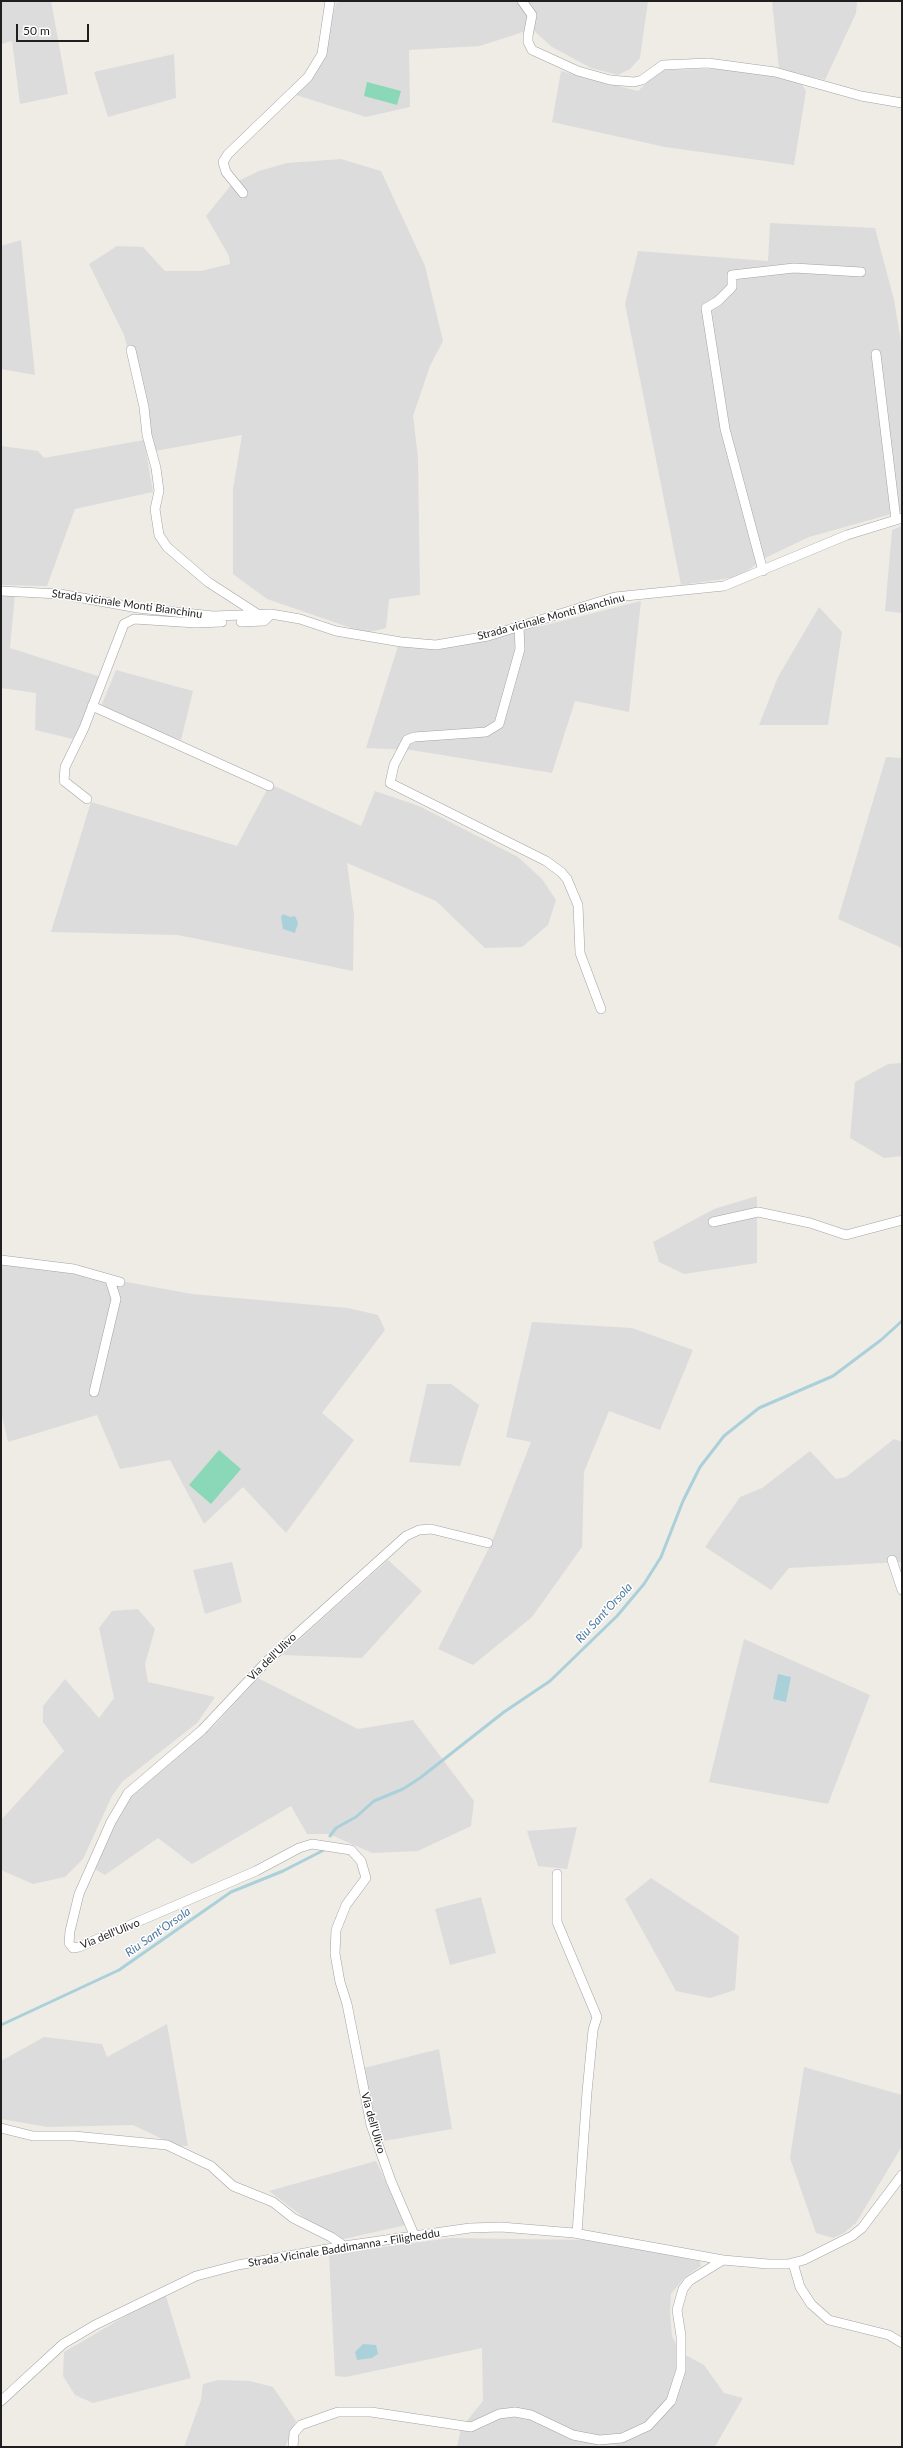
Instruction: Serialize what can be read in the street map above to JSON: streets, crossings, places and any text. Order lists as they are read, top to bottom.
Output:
{
  "streets": {
    "street": ["Strada vicinale Monti Bianchinu", "Via dell'Ulivo", "Strada Vicinale Baddimanna - Filigheddu"]
  },
  "crossings": [
    ["Via dell'Ulivo", "Strada Vicinale Baddimanna - Filigheddu"]
  ],
  "water": ["Riu Sant'Orsola"],
  "scale_bar": "50 m"
}
